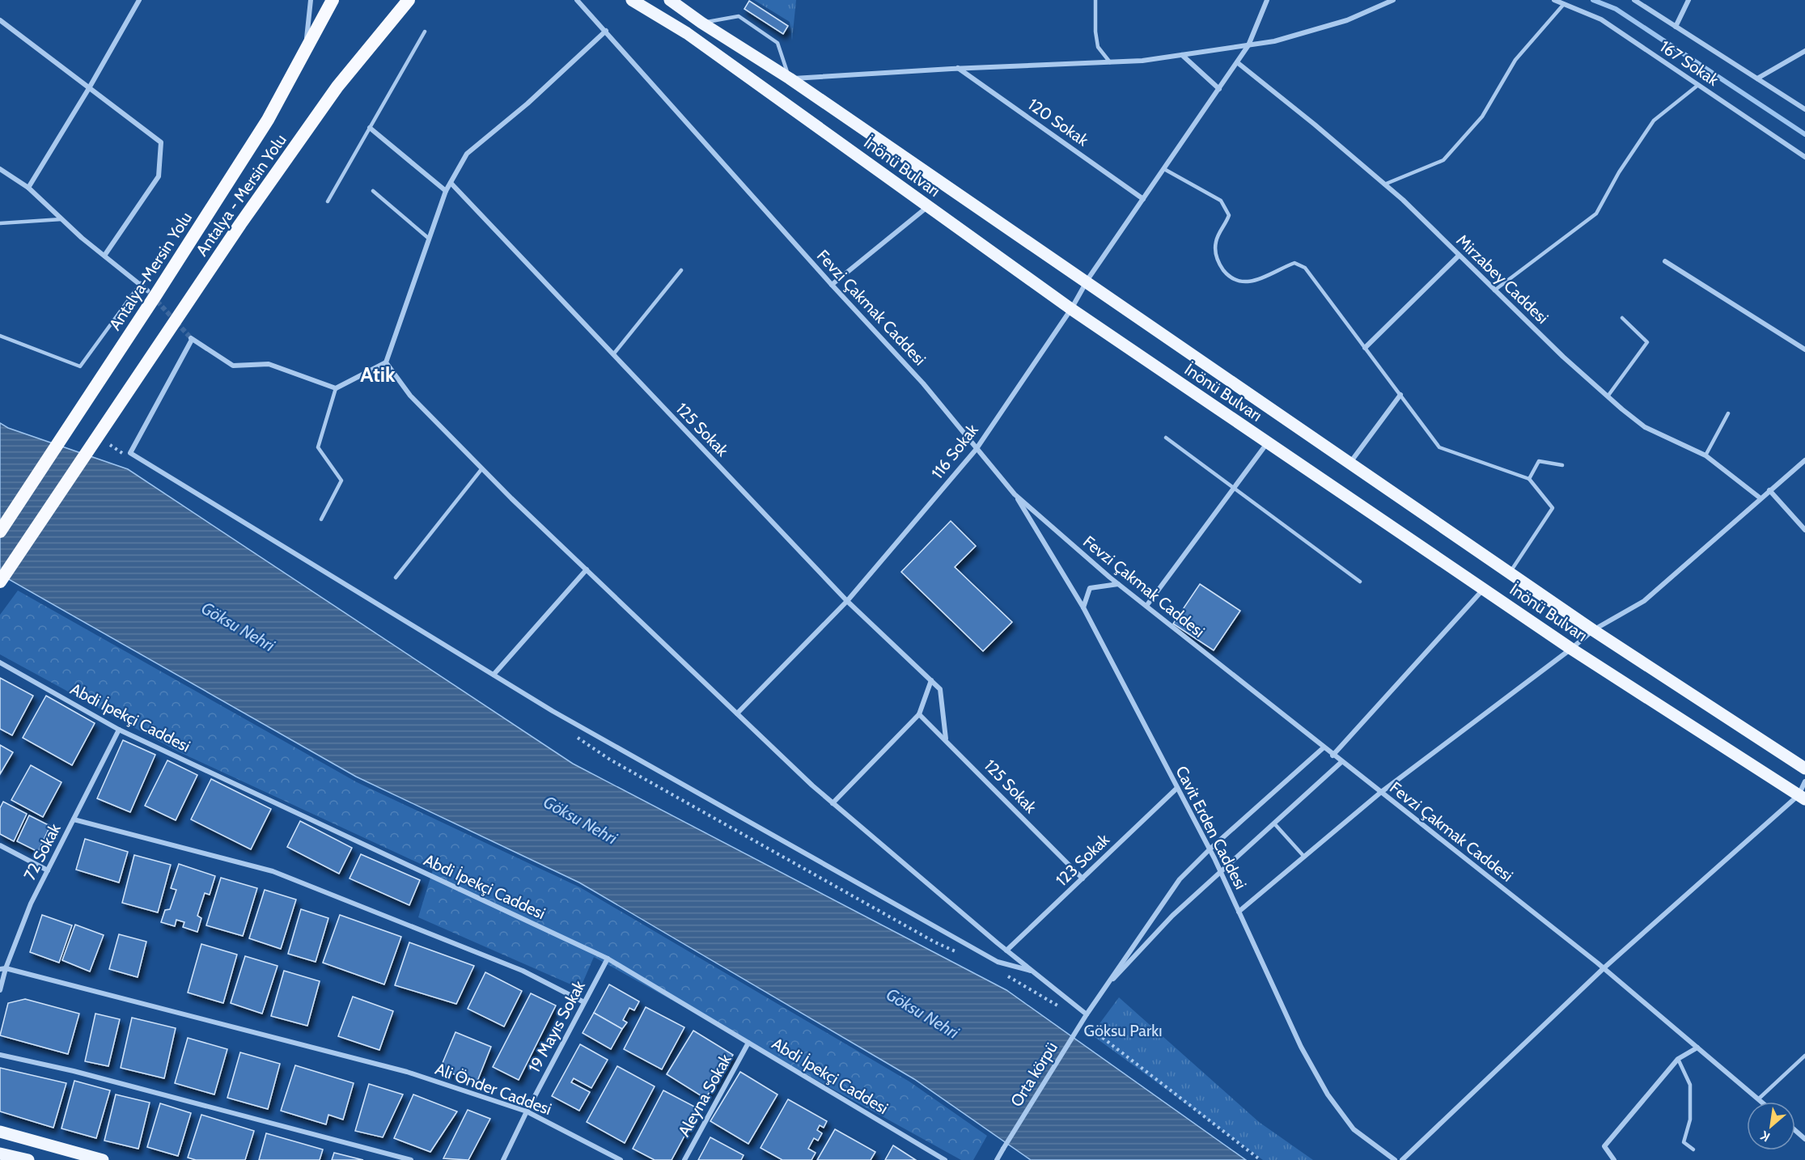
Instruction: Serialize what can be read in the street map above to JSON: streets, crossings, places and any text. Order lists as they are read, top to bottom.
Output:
{
  "streets": {
    "highway": ["Antalya - Mersin Yolu", "Antalya-Mersin Yolu"],
    "main road": ["İnönü Bulvarı"],
    "street": [
      "167 Sokak",
      "120 Sokak",
      "Mirzabey Caddesi",
      "Fevzi Çakmak Caddesi",
      "125 Sokak",
      "116 Sokak",
      "Abdi İpekçi Caddesi",
      "Cavit Erden Caddesi",
      "72 Sokak",
      "123 Sokak",
      "19 Mayıs Sokak",
      "Orta körpü",
      "Ali Önder Caddesi",
      "Aleyna Sokak"
    ]
  },
  "crossings": [
    ["120 Sokak", "116 Sokak"],
    ["İnönü Bulvarı", "116 Sokak"],
    ["Mirzabey Caddesi", "116 Sokak"],
    ["Fevzi Çakmak Caddesi", "116 Sokak"],
    ["Fevzi Çakmak Caddesi", "Cavit Erden Caddesi"],
    ["125 Sokak", "116 Sokak"],
    ["125 Sokak", "123 Sokak"],
    ["Abdi İpekçi Caddesi", "72 Sokak"],
    ["Abdi İpekçi Caddesi", "19 Mayıs Sokak"],
    ["Abdi İpekçi Caddesi", "Aleyna Sokak"],
    ["Cavit Erden Caddesi", "123 Sokak"],
    ["72 Sokak", "Ali Önder Caddesi"],
    ["19 Mayıs Sokak", "Ali Önder Caddesi"]
  ],
  "districts": ["Atik"],
  "water": ["Göksu Nehri"],
  "parks": ["Göksu Parkı"],
  "north": "bottom left"
}
